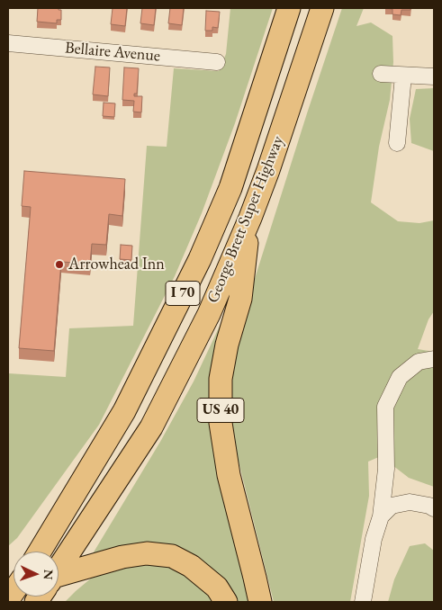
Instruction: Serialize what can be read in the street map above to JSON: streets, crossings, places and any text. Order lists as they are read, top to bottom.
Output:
{
  "streets": {
    "highway": ["George Brett Super Highway", "I 70", "US 40"],
    "street": ["Bellaire Avenue"]
  },
  "crossings": [
    ["George Brett Super Highway", "US 40"]
  ],
  "places": ["Arrowhead Inn"],
  "north": "right"
}
